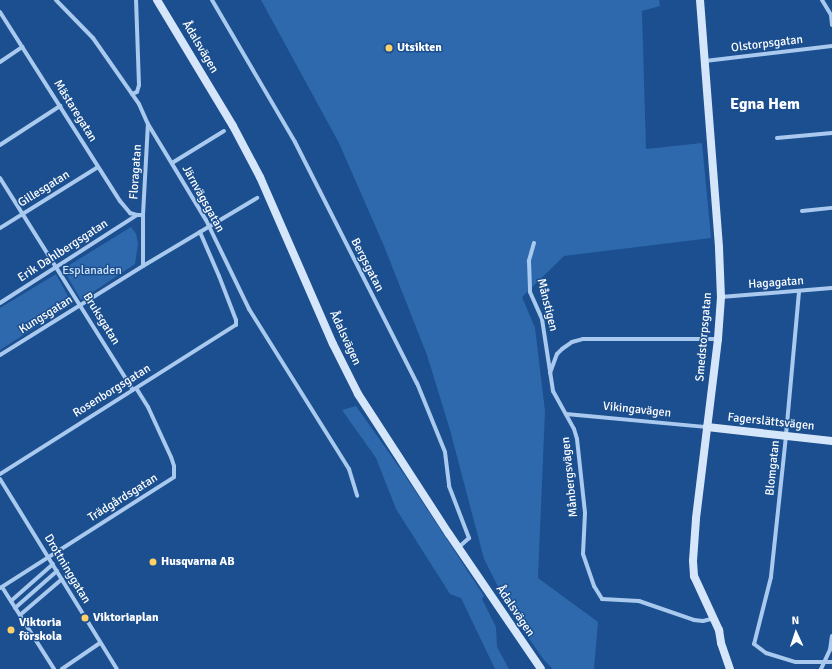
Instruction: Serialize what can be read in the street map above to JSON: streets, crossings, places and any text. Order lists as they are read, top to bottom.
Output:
{
  "streets": {
    "street": [
      "Olstorpsgatan",
      "Ådalsvägen",
      "Mästaregatan",
      "Floragatan",
      "Gillesgatan",
      "Järnvägsgatan",
      "Erik Dahlbergsgatan",
      "Bergsgatan",
      "Hagagatan",
      "Månstigen",
      "Kungsgatan",
      "Bruksgatan",
      "Smedstorpsgatan",
      "Rosenborgsgatan",
      "Vikingavägen",
      "Fagerslättsvägen",
      "Blomgatan",
      "Månbergsvägen",
      "Trädgårdsgatan",
      "Drottninggatan"
    ]
  },
  "crossings": [
    ["Olstorpsgatan", "Smedstorpsgatan"],
    ["Ådalsvägen", "Bergsgatan"],
    ["Mästaregatan", "Floragatan"],
    ["Mästaregatan", "Gillesgatan"],
    ["Mästaregatan", "Erik Dahlbergsgatan"],
    ["Floragatan", "Järnvägsgatan"],
    ["Floragatan", "Erik Dahlbergsgatan"],
    ["Gillesgatan", "Bruksgatan"],
    ["Järnvägsgatan", "Kungsgatan"],
    ["Erik Dahlbergsgatan", "Bruksgatan"],
    ["Hagagatan", "Smedstorpsgatan"],
    ["Hagagatan", "Blomgatan"],
    ["Månstigen", "Månbergsvägen"],
    ["Kungsgatan", "Bruksgatan"],
    ["Kungsgatan", "Rosenborgsgatan"],
    ["Bruksgatan", "Rosenborgsgatan"],
    ["Bruksgatan", "Trädgårdsgatan"],
    ["Smedstorpsgatan", "Vikingavägen"],
    ["Smedstorpsgatan", "Fagerslättsvägen"],
    ["Smedstorpsgatan", "Månbergsvägen"],
    ["Rosenborgsgatan", "Trädgårdsgatan"],
    ["Vikingavägen", "Fagerslättsvägen"],
    ["Vikingavägen", "Månbergsvägen"],
    ["Fagerslättsvägen", "Blomgatan"],
    ["Trädgårdsgatan", "Drottninggatan"]
  ],
  "districts": ["Egna Hem"],
  "parks": ["Esplanaden"],
  "places": [
    "Utsikten",
    "Husqvarna AB",
    "Viktoriaplan",
    "Viktoria förskola"
  ],
  "north": "top"
}
